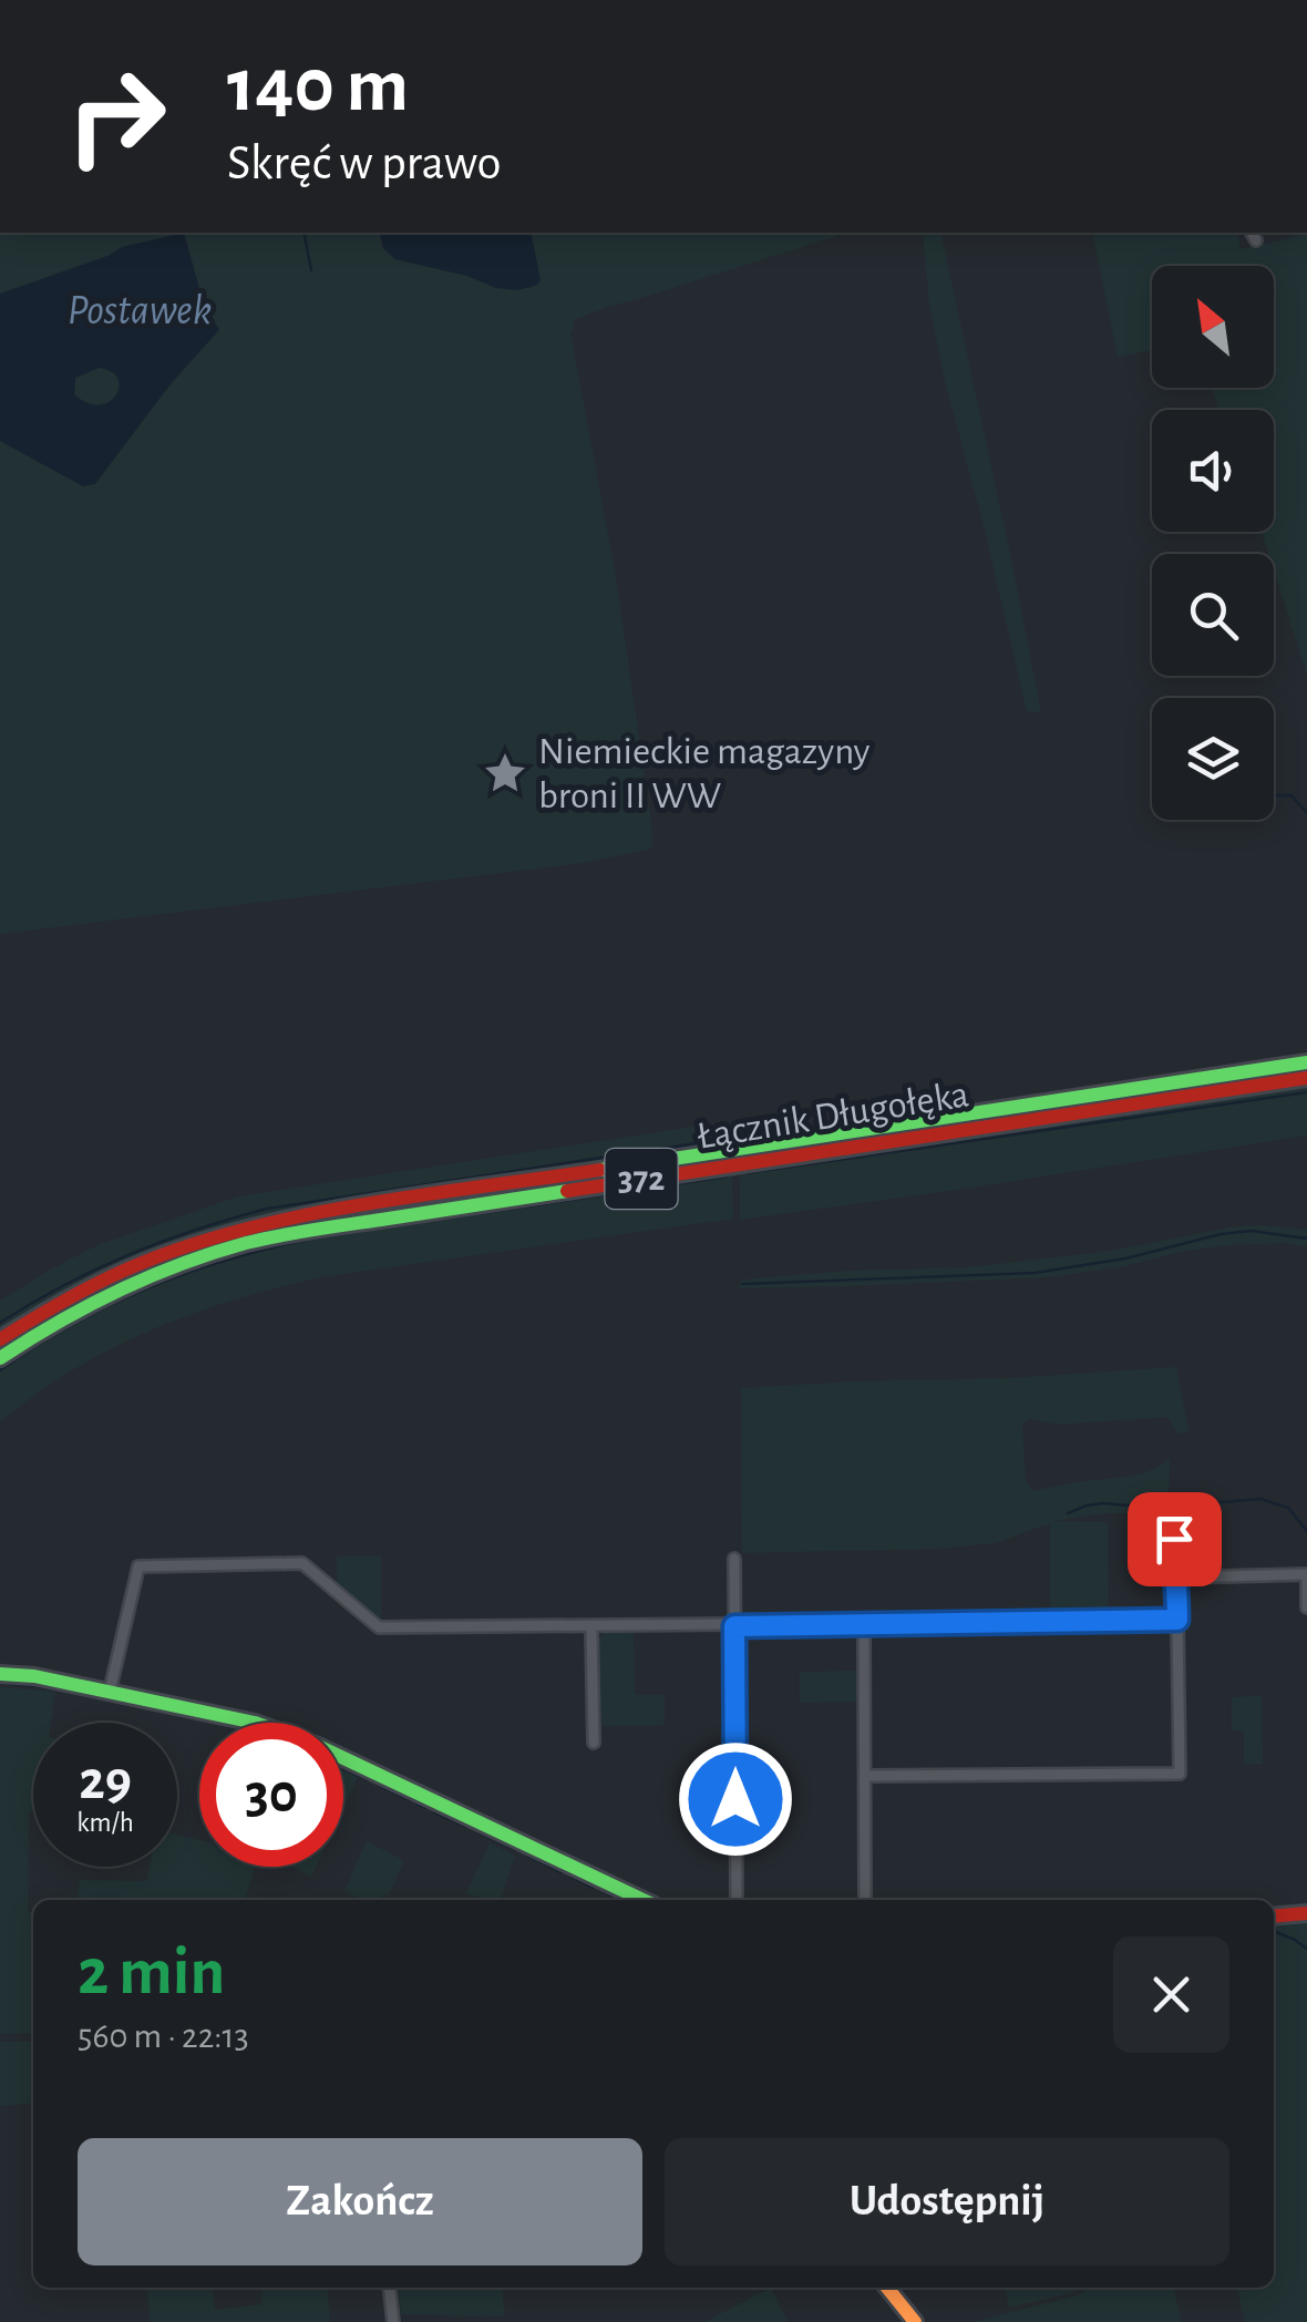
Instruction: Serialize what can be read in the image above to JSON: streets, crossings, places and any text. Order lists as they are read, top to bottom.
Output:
{
  "streets": {
    "main road": ["Łącznik Długołęka", "372"]
  },
  "water": ["Postawek"],
  "places": {
    "place": ["Niemieckie magazyny broni II WW"]
  },
  "north": "top left",
  "page": {
    "turn": ["140 m", "Skręć w prawo"],
    "speed": "29 km/h",
    "limit": "30",
    "heading": ["2 min", "560 m · 22:13"],
    "buttons": ["Zakończ", "Udostępnij"]
  }
}
